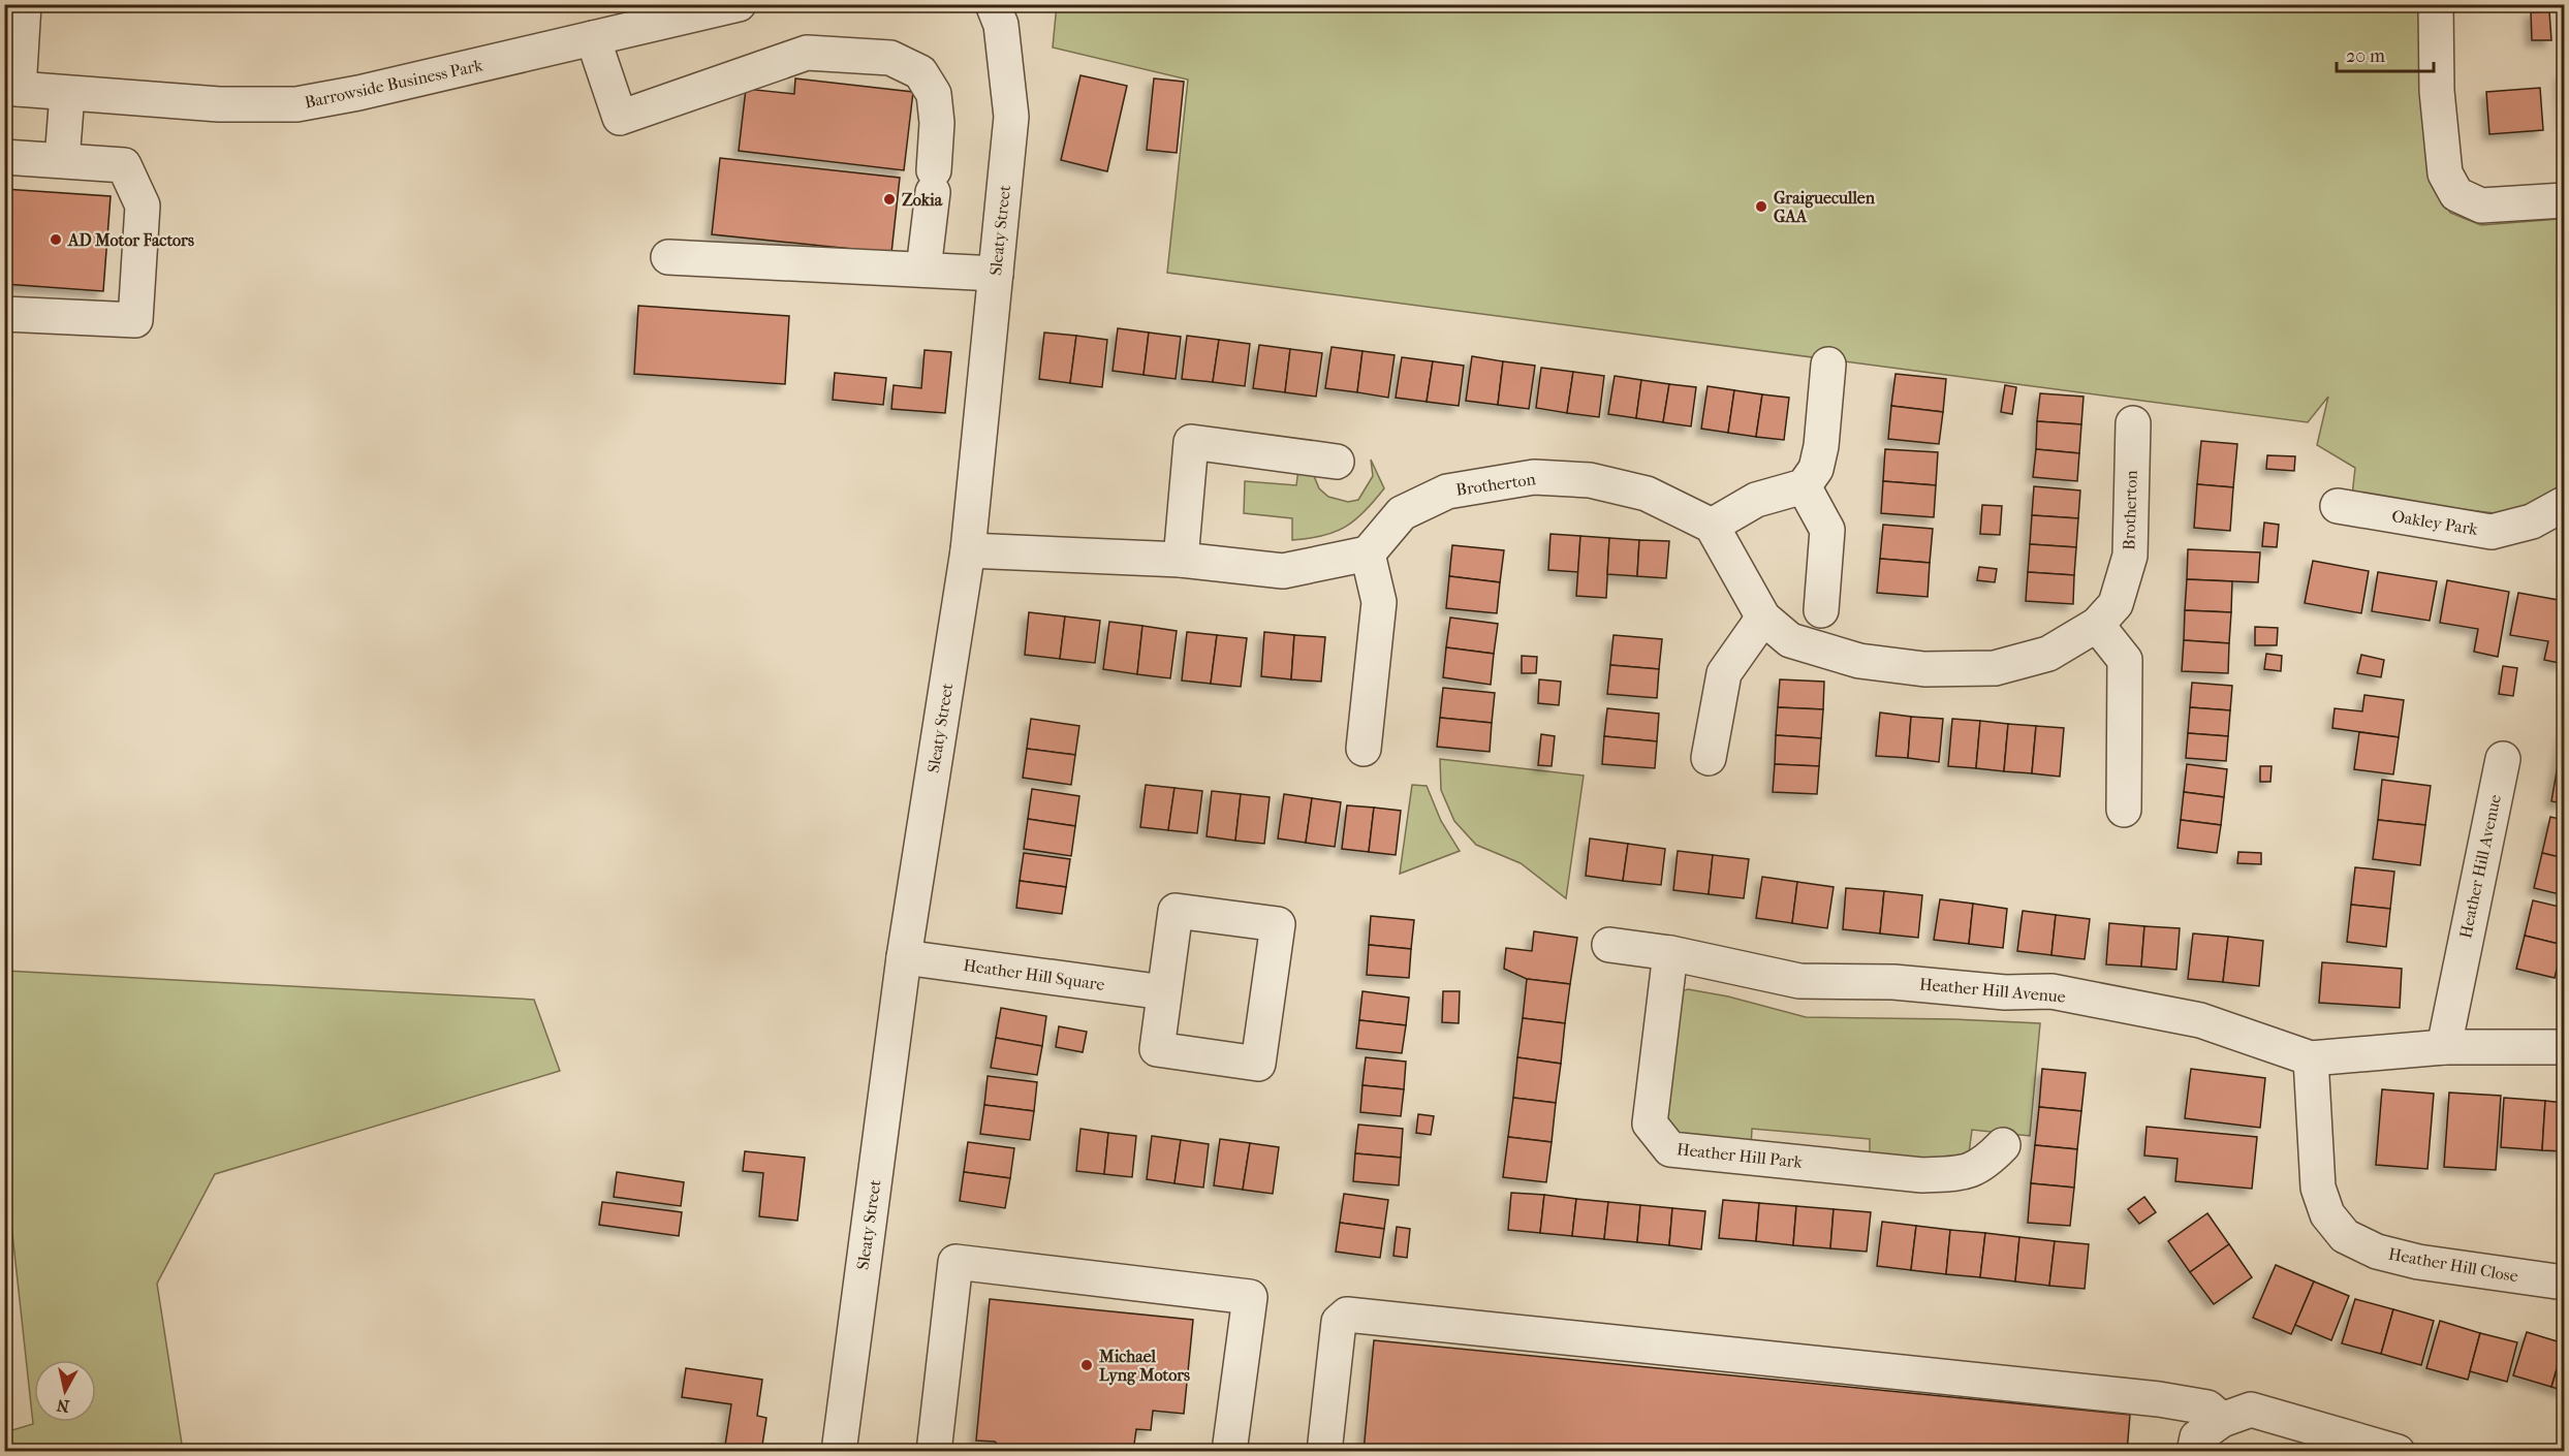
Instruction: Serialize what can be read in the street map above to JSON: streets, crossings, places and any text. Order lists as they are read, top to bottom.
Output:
{
  "streets": {
    "street": [
      "Barrowside Business Park",
      "Sleaty Street",
      "Brotherton",
      "Oakley Park",
      "Heather Hill Avenue",
      "Heather Hill Square",
      "Heather Hill Park",
      "Heather Hill Close"
    ]
  },
  "crossings": [
    ["Sleaty Street", "Heather Hill Square"],
    ["Heather Hill Avenue", "Heather Hill Park"],
    ["Heather Hill Avenue", "Heather Hill Close"]
  ],
  "places": [
    "Zokia",
    "Graiguecullen GAA",
    "AD Motor Factors",
    "Michael Lyng Motors"
  ],
  "scale_bar": "20 m",
  "north": "bottom"
}
